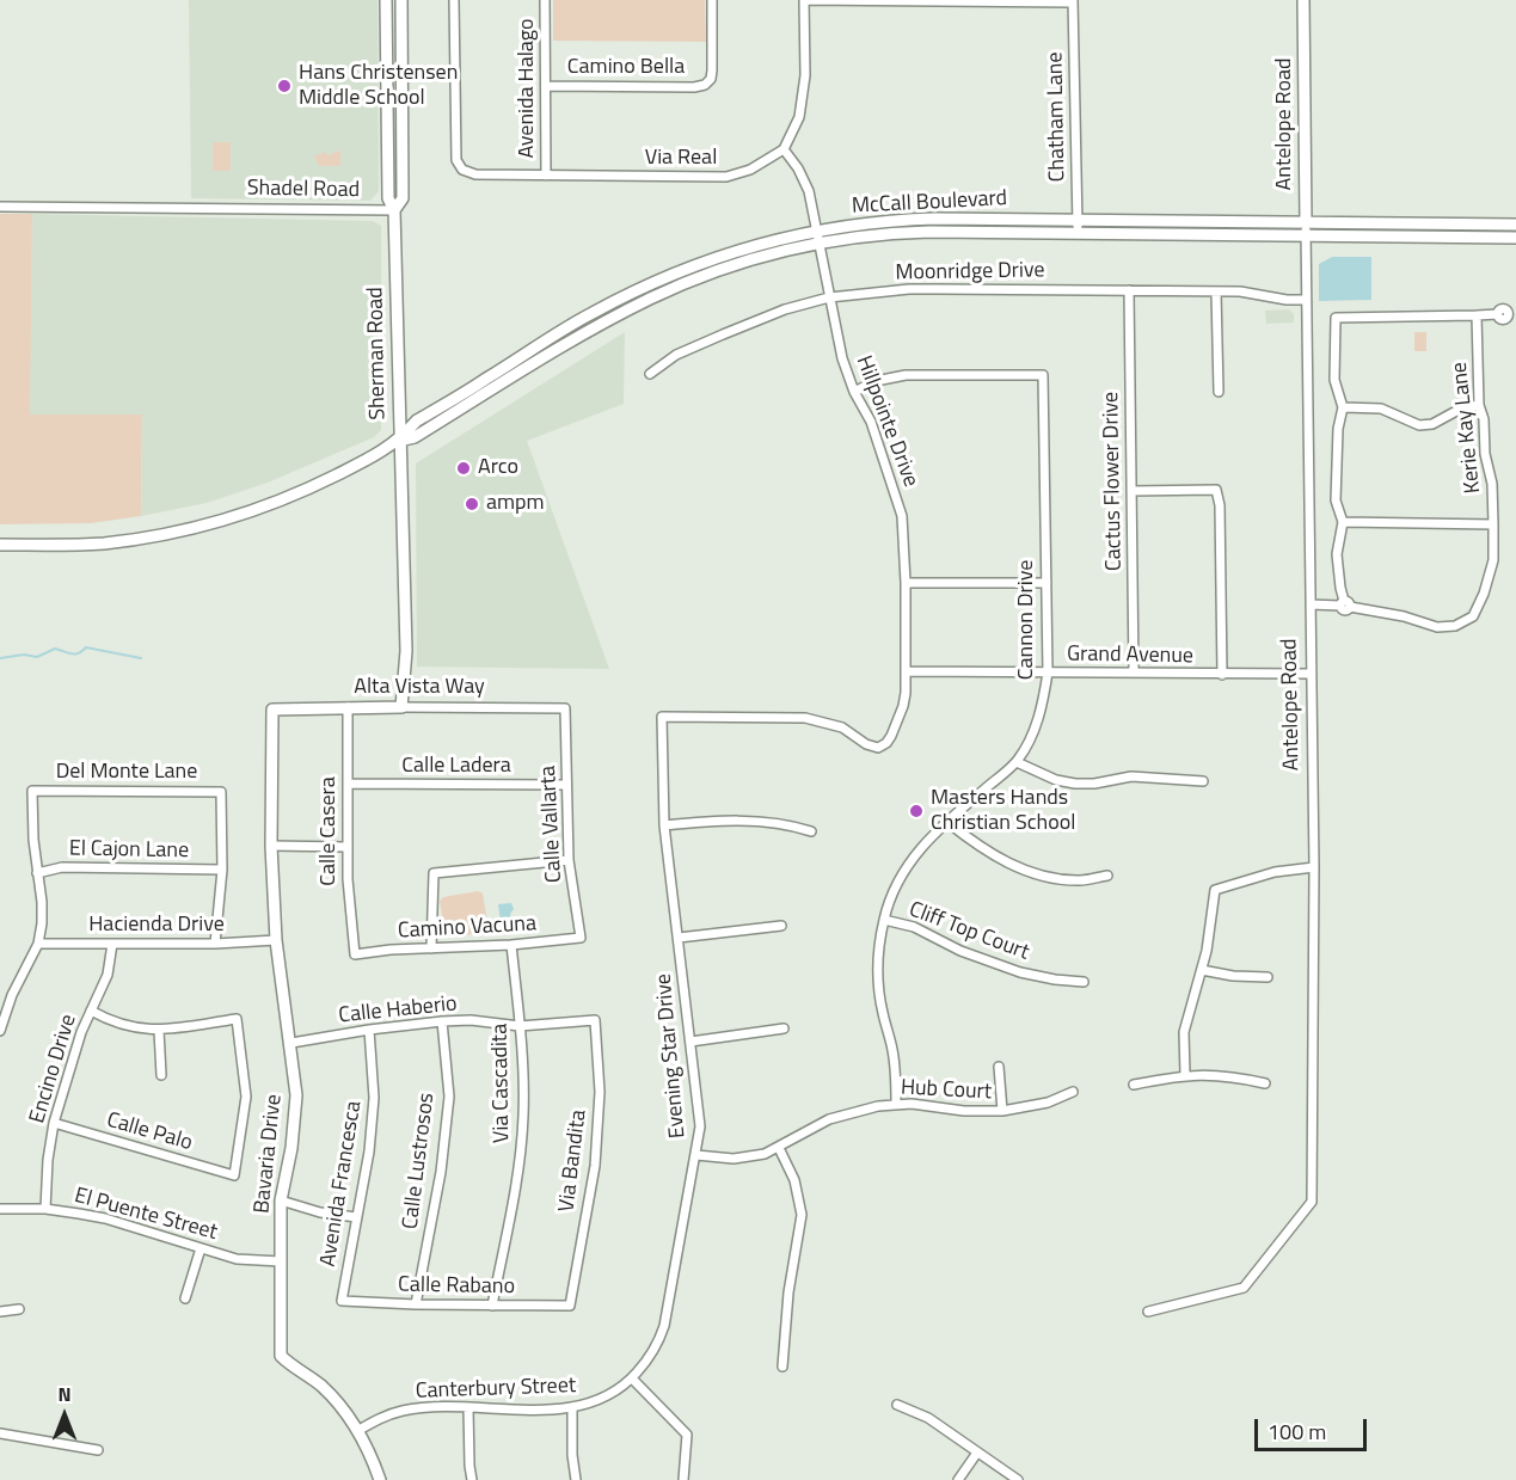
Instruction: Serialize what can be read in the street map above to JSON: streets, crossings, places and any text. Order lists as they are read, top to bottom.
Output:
{
  "streets": {
    "main road": [
      "Antelope Road",
      "McCall Boulevard",
      "Sherman Road",
      "Alta Vista Way",
      "Bavaria Drive"
    ],
    "street": [
      "Camino Bella",
      "Avenida Halago",
      "Chatham Lane",
      "Via Real",
      "Shadel Road",
      "Moonridge Drive",
      "Hillpointe Drive",
      "Kerie Kay Lane",
      "Cactus Flower Drive",
      "Cannon Drive",
      "Grand Avenue",
      "Calle Ladera",
      "Del Monte Lane",
      "Calle Vallarta",
      "Calle Casera",
      "El Cajon Lane",
      "Hacienda Drive",
      "Camino Vacuna",
      "Cliff Top Court",
      "Calle Haberio",
      "Evening Star Drive",
      "Encino Drive",
      "Via Cascadita",
      "Hub Court",
      "Calle Palo",
      "Calle Lustrosos",
      "Via Bandita",
      "Avenida Francesca",
      "El Puente Street",
      "Calle Rabano",
      "Canterbury Street"
    ]
  },
  "crossings": [
    ["Camino Bella", "Avenida Halago"],
    ["Avenida Halago", "Via Real"],
    ["Chatham Lane", "McCall Boulevard"],
    ["Antelope Road", "McCall Boulevard"],
    ["Antelope Road", "Moonridge Drive"],
    ["Antelope Road", "Kerie Kay Lane"],
    ["Antelope Road", "Grand Avenue"],
    ["Via Real", "Hillpointe Drive"],
    ["Shadel Road", "Sherman Road"],
    ["McCall Boulevard", "Sherman Road"],
    ["McCall Boulevard", "Hillpointe Drive"],
    ["Moonridge Drive", "Hillpointe Drive"],
    ["Moonridge Drive", "Cactus Flower Drive"],
    ["Sherman Road", "Alta Vista Way"],
    ["Hillpointe Drive", "Cannon Drive"],
    ["Hillpointe Drive", "Grand Avenue"],
    ["Hillpointe Drive", "Evening Star Drive"],
    ["Cactus Flower Drive", "Grand Avenue"],
    ["Cannon Drive", "Grand Avenue"],
    ["Cannon Drive", "Cliff Top Court"],
    ["Cannon Drive", "Hub Court"],
    ["Alta Vista Way", "Calle Vallarta"],
    ["Alta Vista Way", "Calle Casera"],
    ["Alta Vista Way", "Bavaria Drive"],
    ["Calle Ladera", "Calle Vallarta"],
    ["Calle Ladera", "Calle Casera"],
    ["Del Monte Lane", "El Cajon Lane"],
    ["Calle Vallarta", "Camino Vacuna"],
    ["Calle Casera", "Camino Vacuna"],
    ["Hacienda Drive", "Encino Drive"],
    ["Hacienda Drive", "Bavaria Drive"],
    ["Camino Vacuna", "Via Cascadita"],
    ["Calle Haberio", "Via Cascadita"],
    ["Calle Haberio", "Bavaria Drive"],
    ["Calle Haberio", "Calle Lustrosos"],
    ["Calle Haberio", "Via Bandita"],
    ["Calle Haberio", "Avenida Francesca"],
    ["Evening Star Drive", "Hub Court"],
    ["Evening Star Drive", "Canterbury Street"],
    ["Encino Drive", "Calle Palo"],
    ["Encino Drive", "El Puente Street"],
    ["Via Cascadita", "Calle Rabano"],
    ["Bavaria Drive", "El Puente Street"],
    ["Bavaria Drive", "Canterbury Street"],
    ["Calle Lustrosos", "Calle Rabano"],
    ["Via Bandita", "Calle Rabano"],
    ["Avenida Francesca", "Calle Rabano"]
  ],
  "places": [
    "Hans Christensen Middle School",
    "Arco",
    "ampm",
    "Masters Hands Christian School"
  ],
  "scale_bar": "100 m",
  "north": "top"
}
